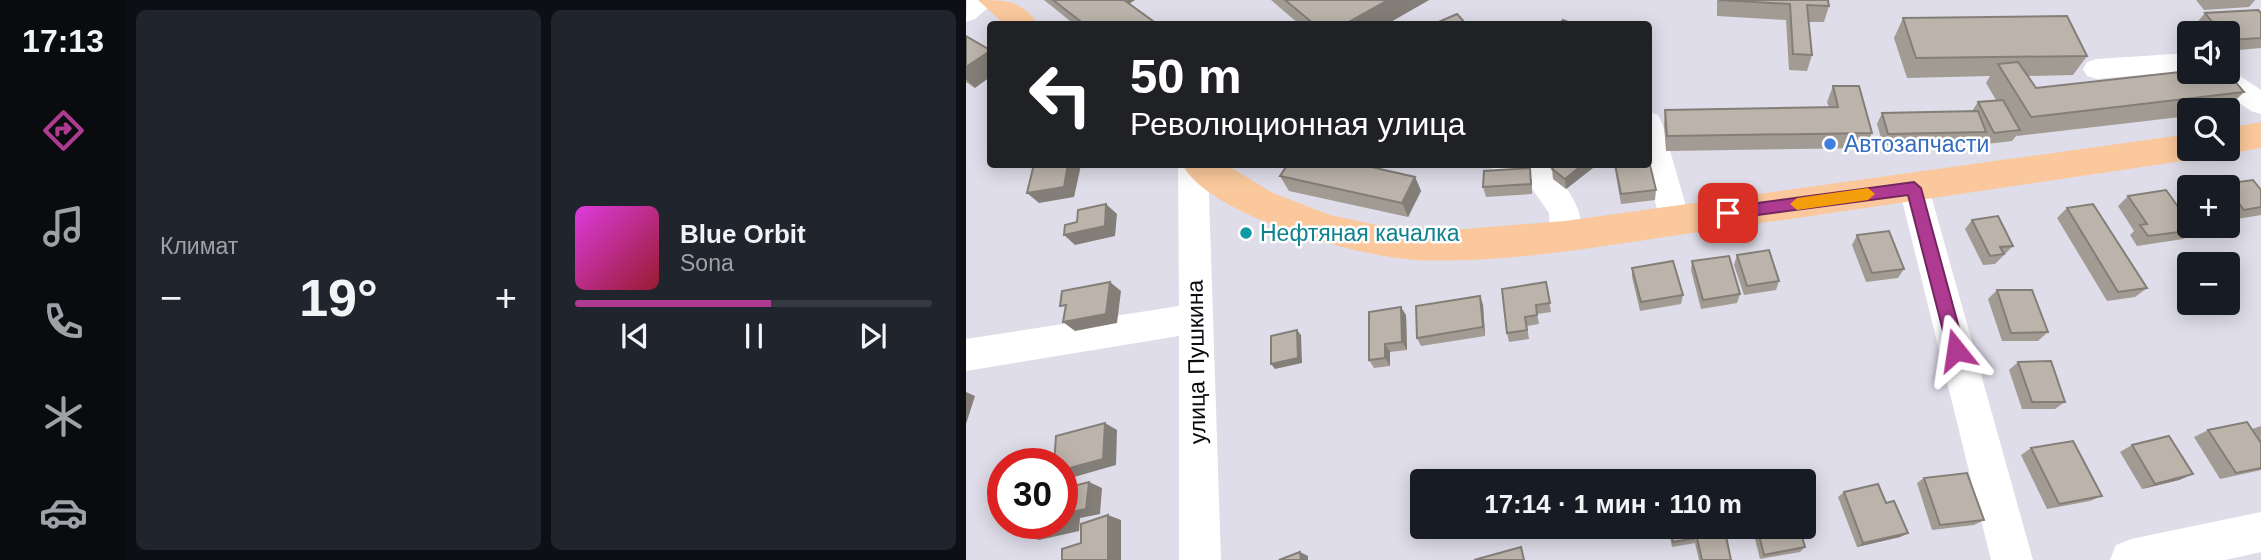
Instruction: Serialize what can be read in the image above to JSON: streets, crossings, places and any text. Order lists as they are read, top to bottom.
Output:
{
  "streets": {
    "street": ["улица Пушкина"]
  },
  "places": ["Автозапчасти", "Нефтяная качалка"],
  "page": {
    "tabs": "17:13",
    "tile": "Климат",
    "map_buttons": ["+", "−"],
    "turn": ["50 m", "Революционная улица"],
    "song": ["Blue Orbit", "Sona"],
    "heat": ["−", "19°", "+"],
    "limit": "30",
    "trip": "17:14 · 1 мин · 110 m"
  }
}
